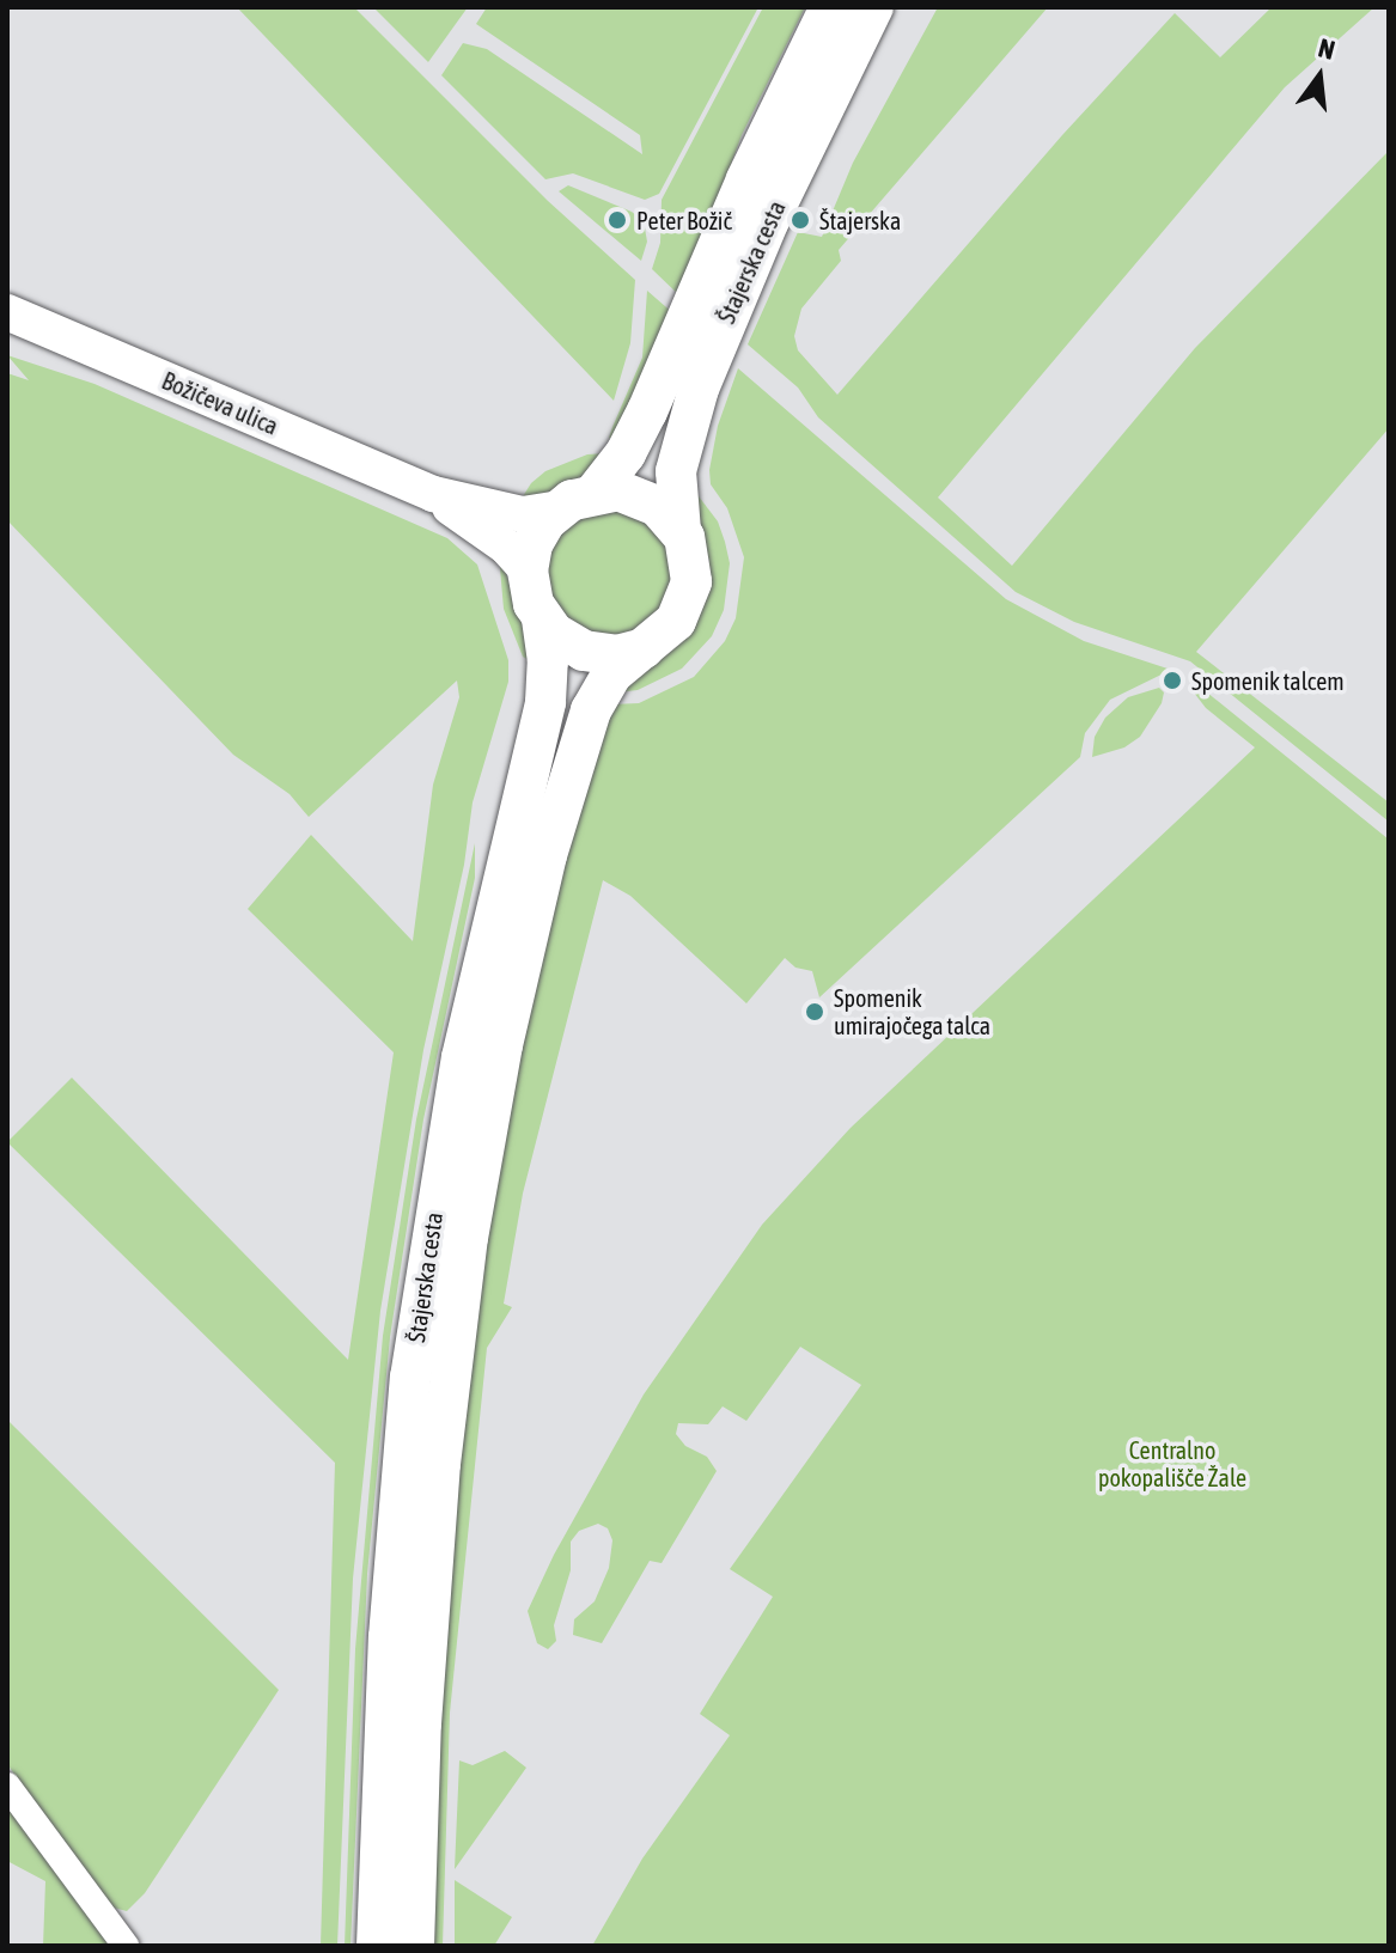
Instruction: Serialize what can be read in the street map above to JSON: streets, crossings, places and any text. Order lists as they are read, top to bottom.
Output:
{
  "streets": {
    "main road": ["Štajerska cesta"],
    "street": ["Božičeva ulica"]
  },
  "crossings": [
    ["Štajerska cesta", "Božičeva ulica"]
  ],
  "parks": ["Centralno pokopališče Žale"],
  "places": [
    "Peter Božič",
    "Štajerska",
    "Spomenik talcem",
    "Spomenik umirajočega talca"
  ],
  "north": "top"
}
